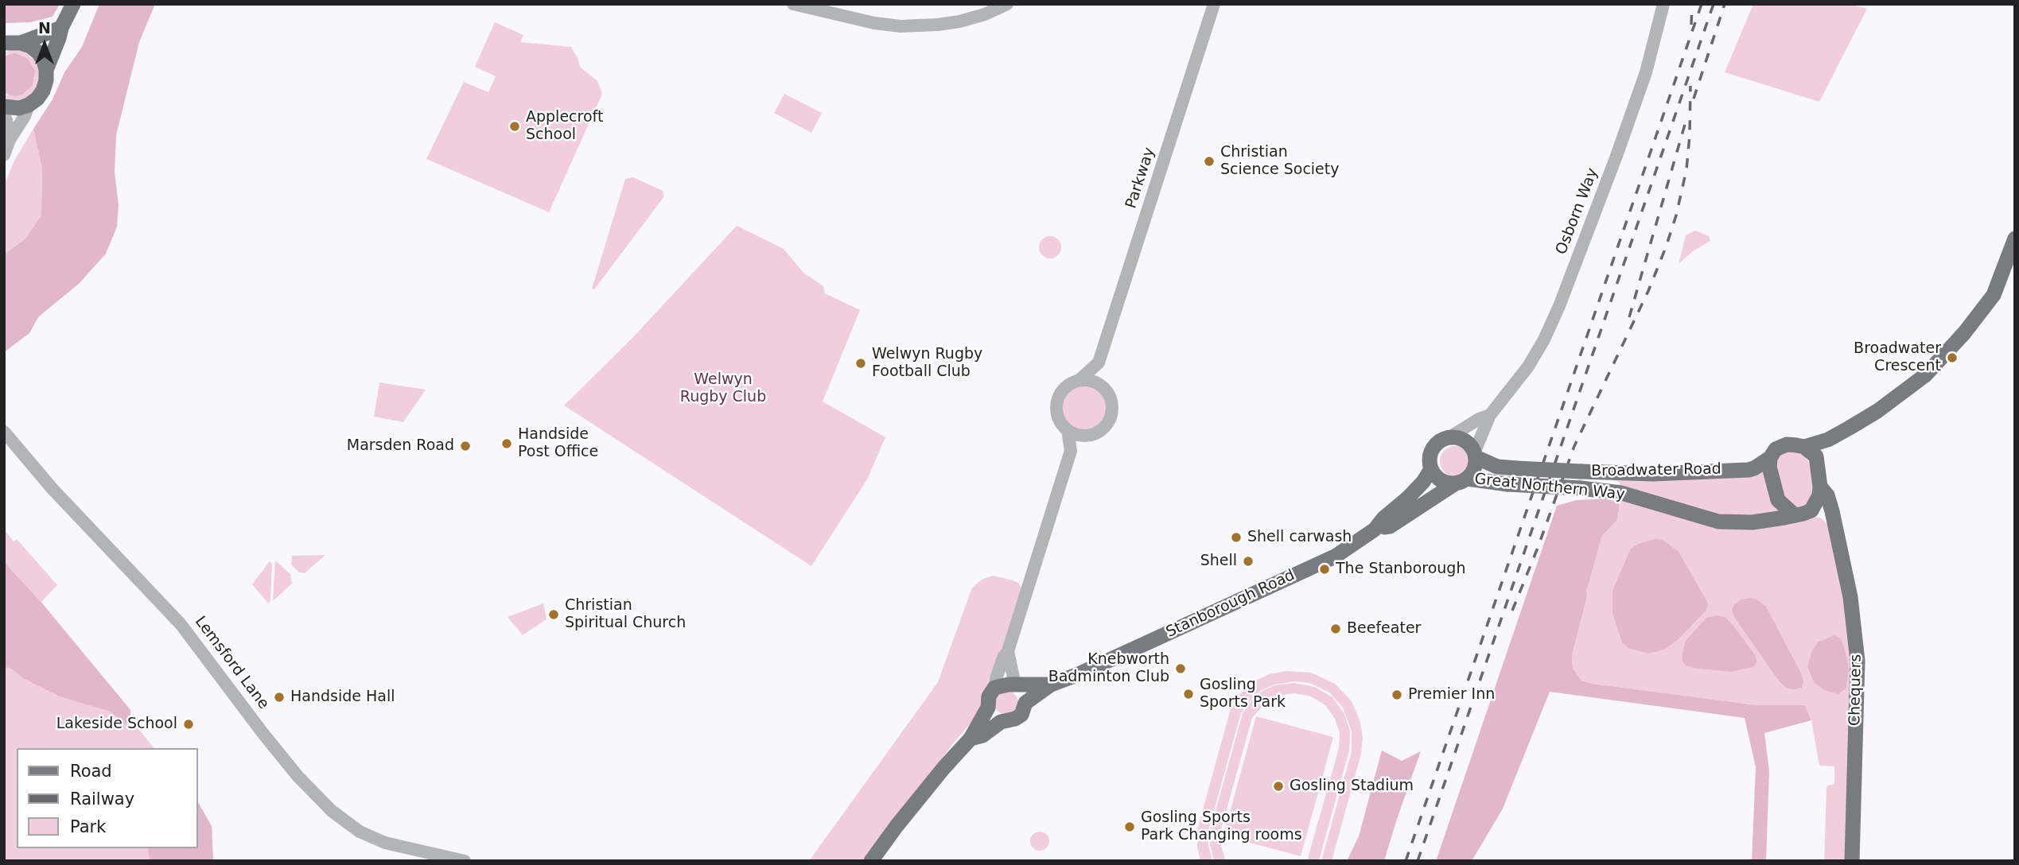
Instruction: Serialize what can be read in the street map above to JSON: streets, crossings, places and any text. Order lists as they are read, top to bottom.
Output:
{
  "streets": {
    "main road": [
      "Broadwater Road",
      "Great Northern Way",
      "Stanborough Road",
      "Chequers"
    ],
    "street": ["Parkway", "Osborn Way", "Lemsford Lane"]
  },
  "crossings": [
    ["Osborn Way", "Broadwater Road"],
    ["Osborn Way", "Great Northern Way"],
    ["Osborn Way", "Stanborough Road"],
    ["Broadwater Road", "Great Northern Way"],
    ["Broadwater Road", "Stanborough Road"],
    ["Broadwater Road", "Chequers"],
    ["Great Northern Way", "Stanborough Road"],
    ["Great Northern Way", "Chequers"]
  ],
  "parks": ["Welwyn Rugby Club"],
  "places": [
    "Applecroft School",
    "Christian Science Society",
    "Broadwater Crescent",
    "Welwyn Rugby Football Club",
    "Handside Post Office",
    "Marsden Road",
    "Shell carwash",
    "Shell",
    "The Stanborough",
    "Christian Spiritual Church",
    "Beefeater",
    "Knebworth Badminton Club",
    "Gosling Sports Park",
    "Premier Inn",
    "Handside Hall",
    "Lakeside School",
    "Gosling Stadium",
    "Gosling Sports Park Changing rooms"
  ],
  "legend": ["Road", "Railway", "Park"],
  "north": "top"
}
